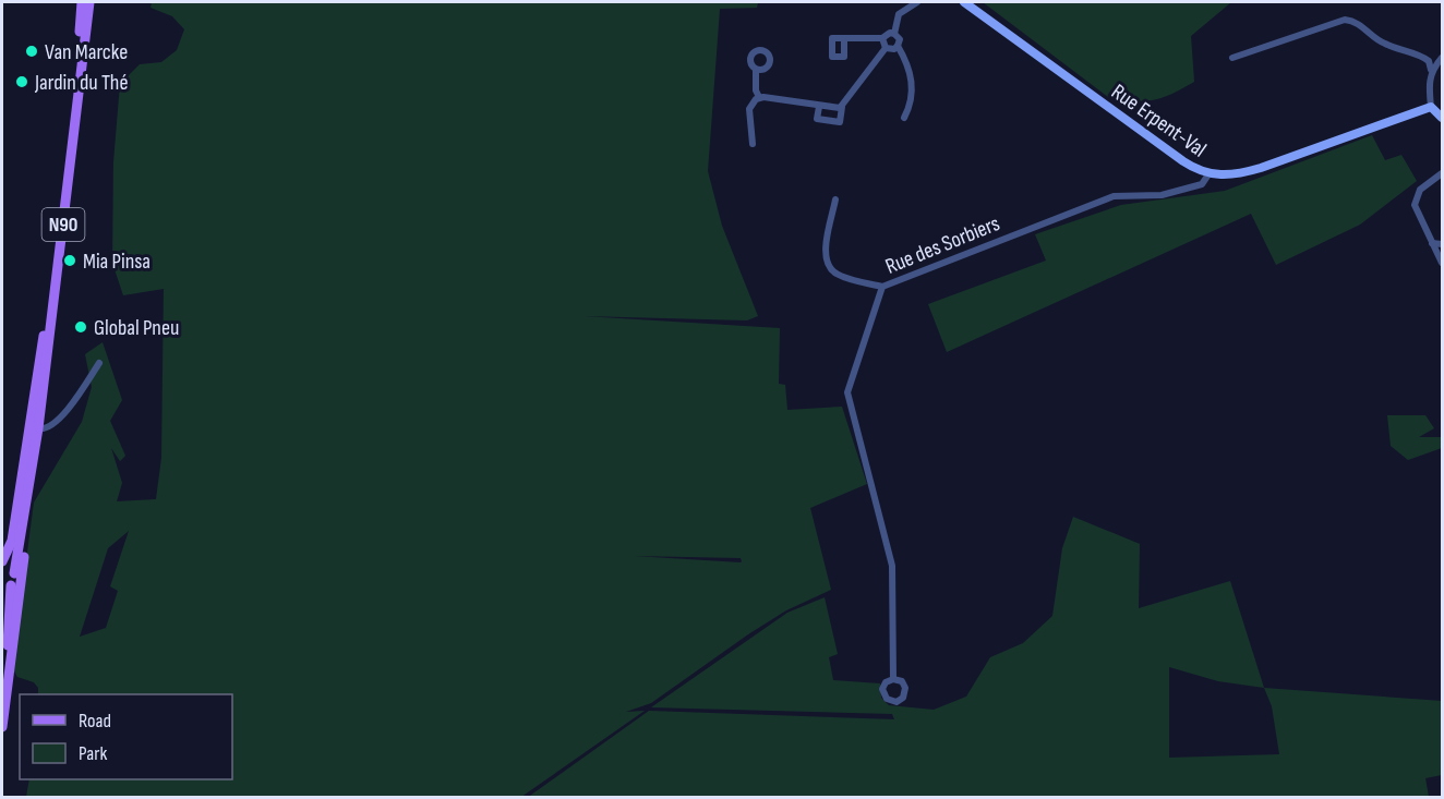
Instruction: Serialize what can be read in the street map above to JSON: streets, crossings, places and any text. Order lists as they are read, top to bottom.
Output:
{
  "streets": {
    "main road": ["N90"],
    "street": ["Rue Erpent-Val", "Rue des Sorbiers"]
  },
  "crossings": [
    ["Rue Erpent-Val", "Rue des Sorbiers"]
  ],
  "places": [
    "Van Marcke",
    "Jardin du Thé",
    "Mia Pinsa",
    "Global Pneu"
  ],
  "legend": ["Road", "Park"]
}
